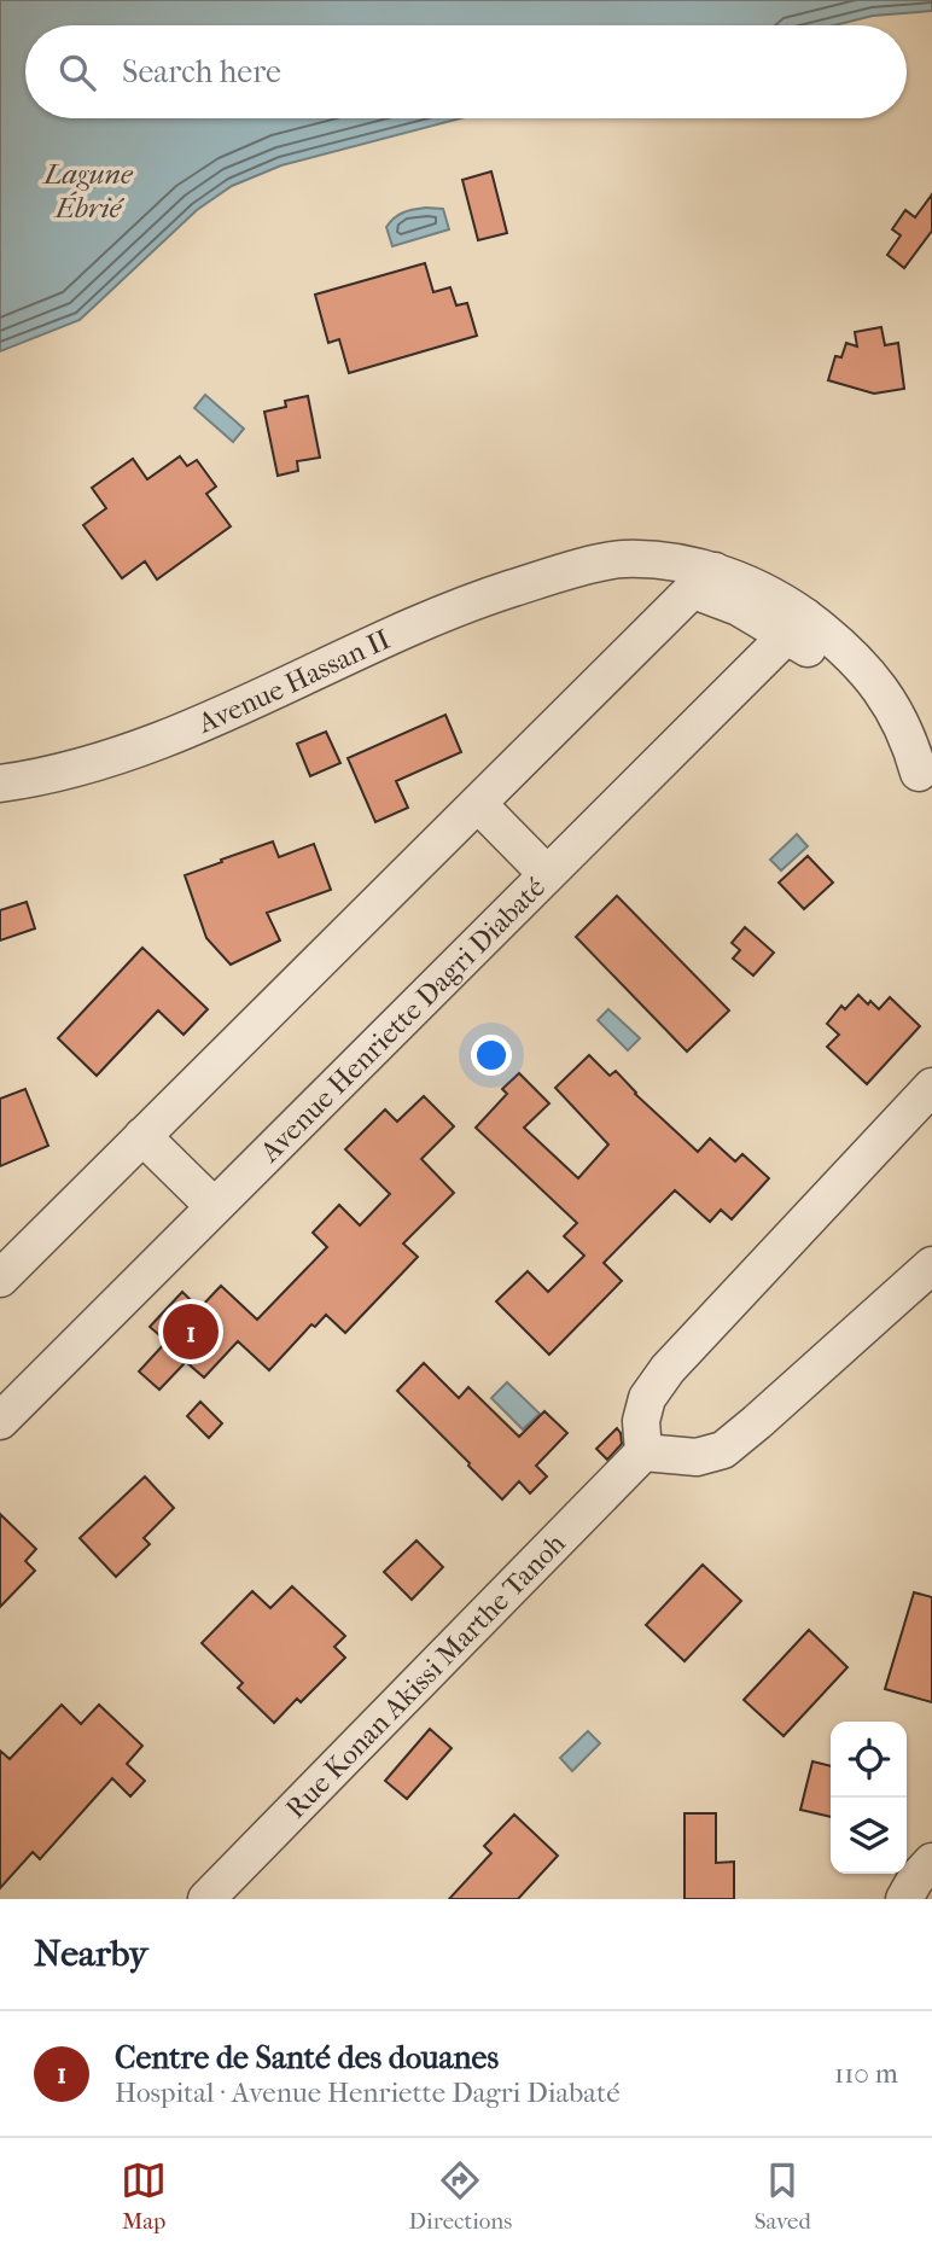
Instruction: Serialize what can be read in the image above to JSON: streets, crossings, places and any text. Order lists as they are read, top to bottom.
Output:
{
  "streets": {
    "street": ["Avenue Hassan II", "Avenue Henriette Dagri Diabaté", "Rue Konan Akissi Marthe Tanoh"]
  },
  "crossings": [
    ["Avenue Hassan II", "Avenue Henriette Dagri Diabaté"]
  ],
  "water": ["Lagune Ébrié"],
  "page": {
    "search": "Search here",
    "pins": "1",
    "heading": "Nearby",
    "list": [
      {
        "mark": "1",
        "name": "Centre de Santé des douanes",
        "note": "Hospital · Avenue Henriette Dagri Diabaté",
        "value": "110 m"
      }
    ],
    "nav": ["Map", "Directions", "Saved"]
  }
}
